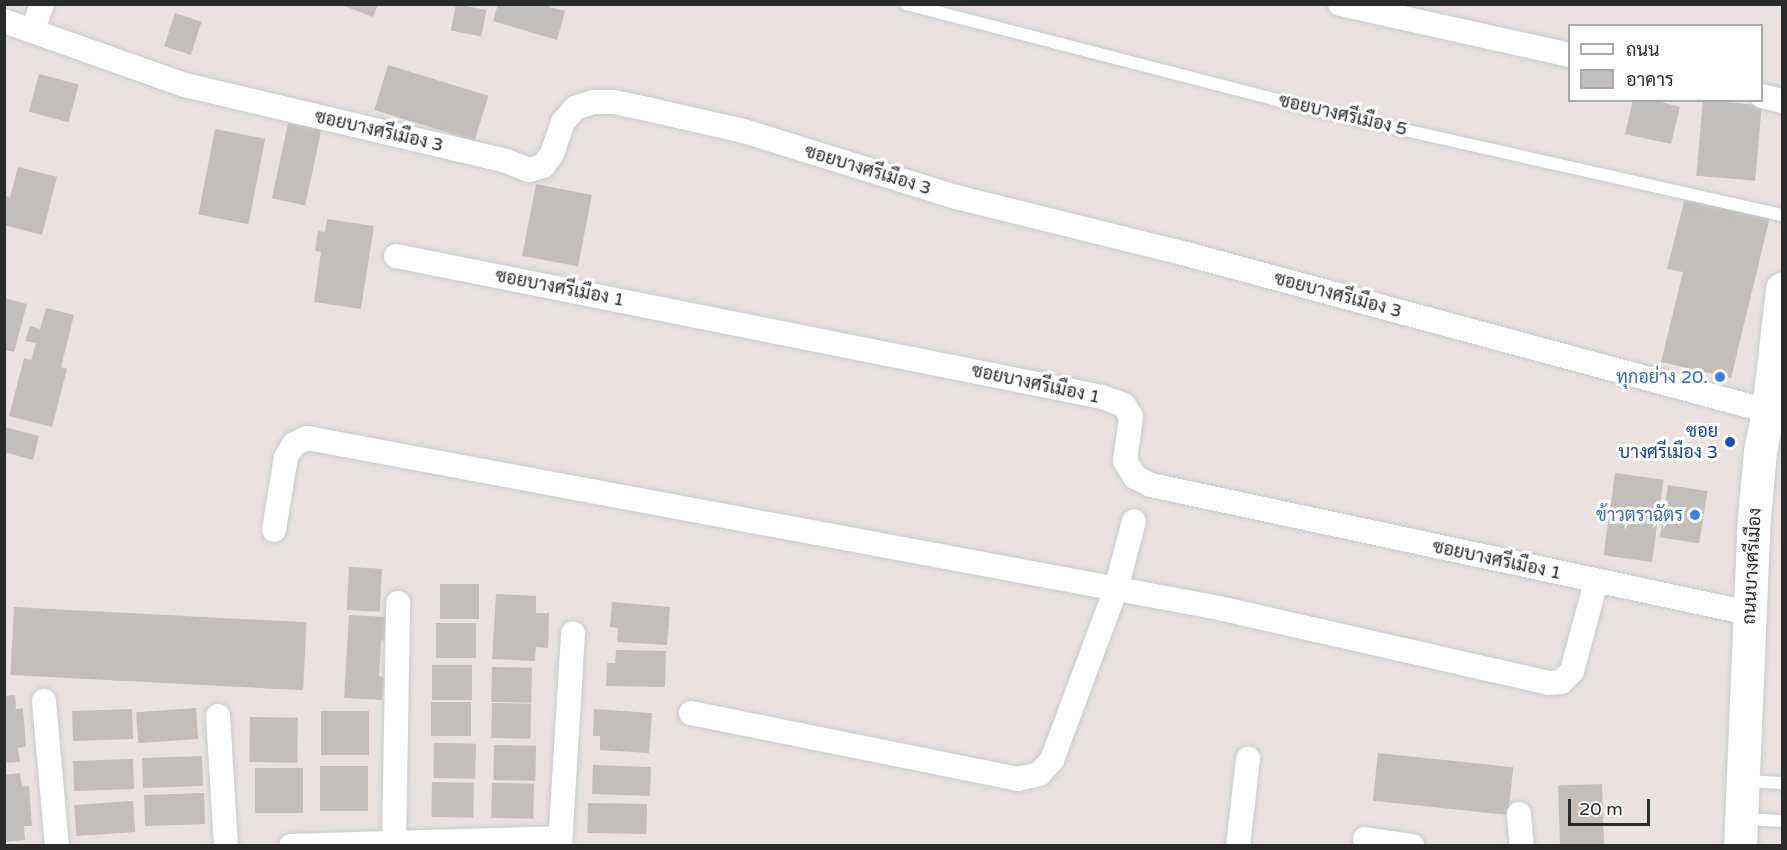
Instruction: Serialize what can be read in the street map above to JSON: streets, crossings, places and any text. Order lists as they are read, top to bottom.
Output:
{
  "streets": {
    "street": ["ซอยบางศรีเมือง 3", "ซอยบางศรีเมือง 1", "ถนนบางศรีเมือง"],
    "lane": ["ซอยบางศรีเมือง 5"]
  },
  "crossings": [
    ["ซอยบางศรีเมือง 3", "ถนนบางศรีเมือง"],
    ["ซอยบางศรีเมือง 1", "ถนนบางศรีเมือง"]
  ],
  "places": ["ทุกอย่าง 20.", "ซอย บางศรีเมือง 3", "ข้าวตราฉัตร"],
  "legend": ["ถนน", "อาคาร"],
  "scale_bar": "20 m"
}
